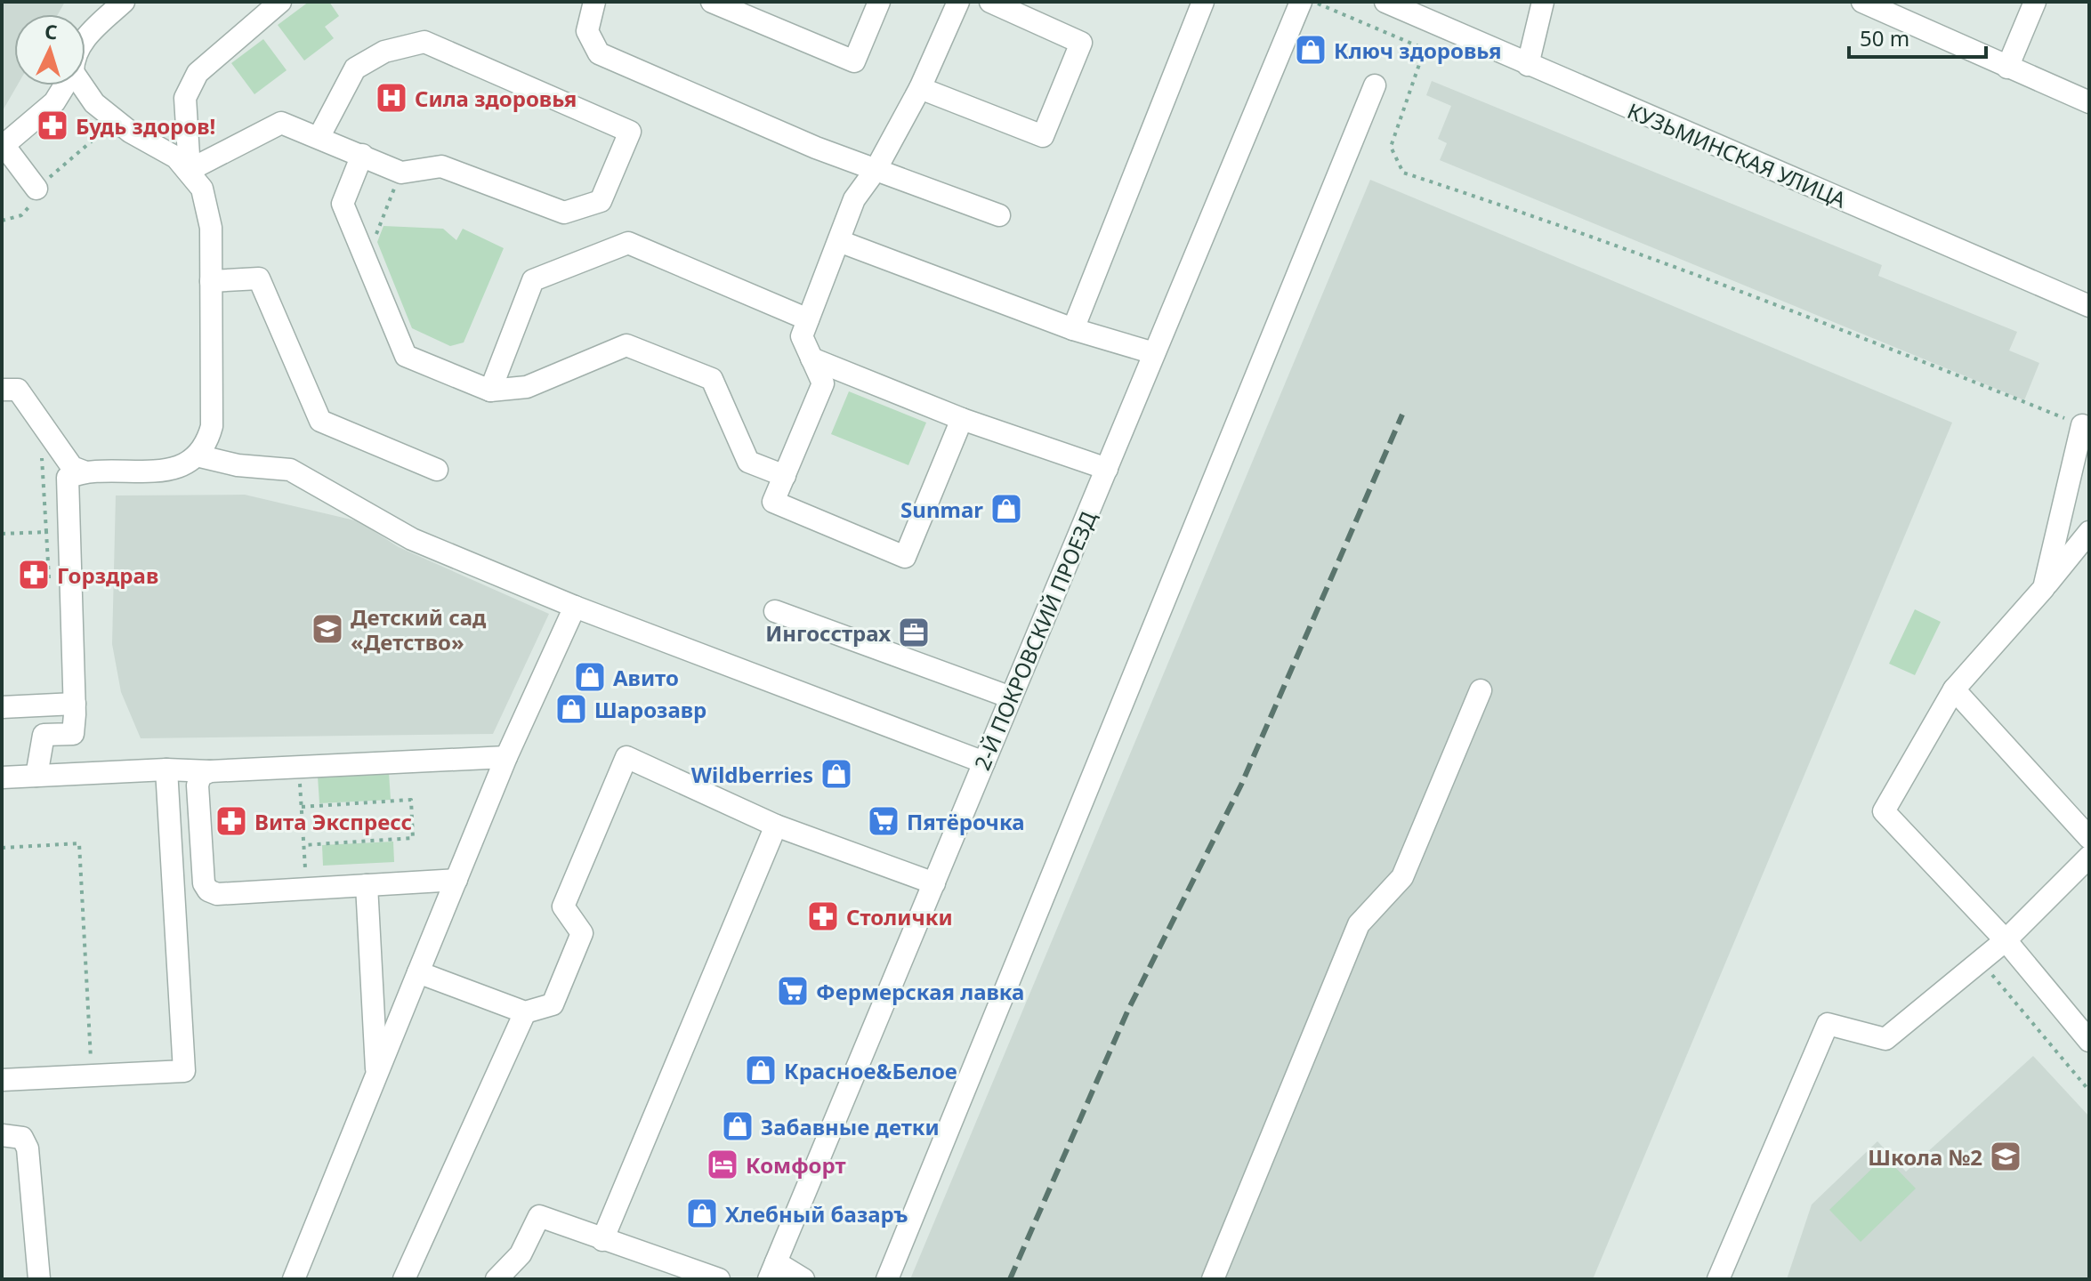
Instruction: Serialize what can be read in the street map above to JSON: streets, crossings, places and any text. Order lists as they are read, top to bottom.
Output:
{
  "streets": {
    "street": ["КУЗЬМИНСКАЯ УЛИЦА", "2-Й ПОКРОВСКИЙ ПРОЕЗД"]
  },
  "places": {
    "shop": [
      "Ключ здоровья",
      "Sunmar",
      "Авито",
      "Шарозавр",
      "Wildberries",
      "Красное&Белое",
      "Забавные детки",
      "Хлебный базаръ"
    ],
    "hospital": ["Сила здоровья"],
    "pharmacy": [
      "Будь здоров!",
      "Горздрав",
      "Вита Экспресс",
      "Столички"
    ],
    "school or university": ["Детский сад «Детство»", "Школа №2"],
    "office": ["Ингосстрах"],
    "supermarket": ["Пятёрочка", "Фермерская лавка"],
    "hotel": ["Комфорт"]
  },
  "scale_bar": "50 m",
  "north": "top"
}
